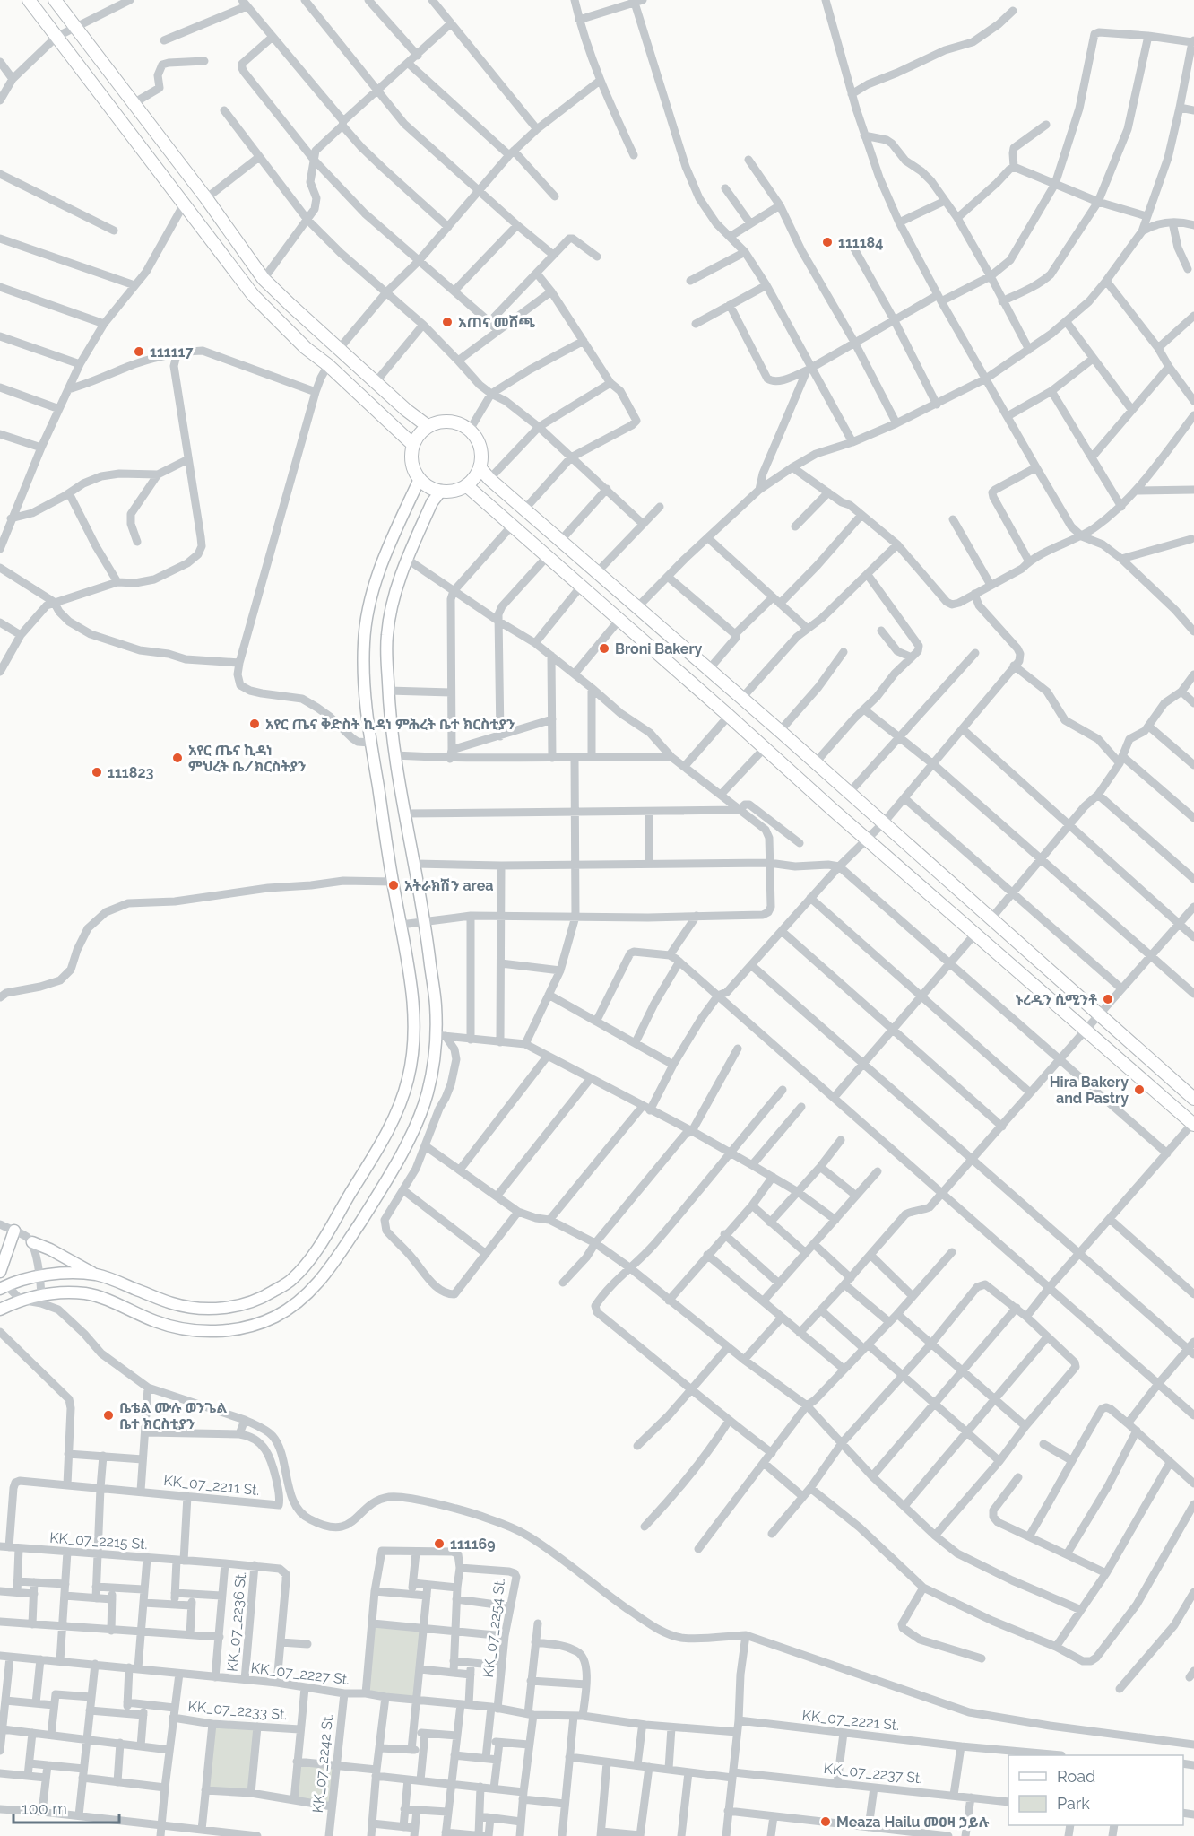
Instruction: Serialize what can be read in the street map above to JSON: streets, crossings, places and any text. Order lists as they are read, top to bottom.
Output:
{
  "streets": {
    "street": [
      "KK_07_2211 St.",
      "KK_07_2215 St.",
      "KK_07_2236 St.",
      "KK_07_2254 St.",
      "KK_07_2227 St.",
      "KK_07_2233 St.",
      "KK_07_2221 St.",
      "KK_07_2242 St.",
      "KK_07_2237 St."
    ]
  },
  "crossings": [
    ["KK_07_2211 St.", "KK_07_2215 St."],
    ["KK_07_2215 St.", "KK_07_2236 St."],
    ["KK_07_2236 St.", "KK_07_2227 St."],
    ["KK_07_2254 St.", "KK_07_2227 St."],
    ["KK_07_2227 St.", "KK_07_2242 St."]
  ],
  "places": [
    "111184",
    "አጠና መሸጫ",
    "111117",
    "Broni Bakery",
    "አየር ጤና ቅድስት ኪዳነ ምሕረት ቤተ ክርስቲያን",
    "አየር ጤና ኪዳነ ምህረት ቤ/ክርስትያን",
    "111823",
    "አትራክሽን area",
    "ኑረዲን ሲሚንቶ",
    "Hira Bakery and Pastry",
    "ቤቴል ሙሉ ወንጌል ቤተ ክርስቲያን",
    "111169",
    "Meaza Hailu መዐዛ ኃይሉ"
  ],
  "legend": ["Road", "Park"],
  "scale_bar": "100 m"
}
